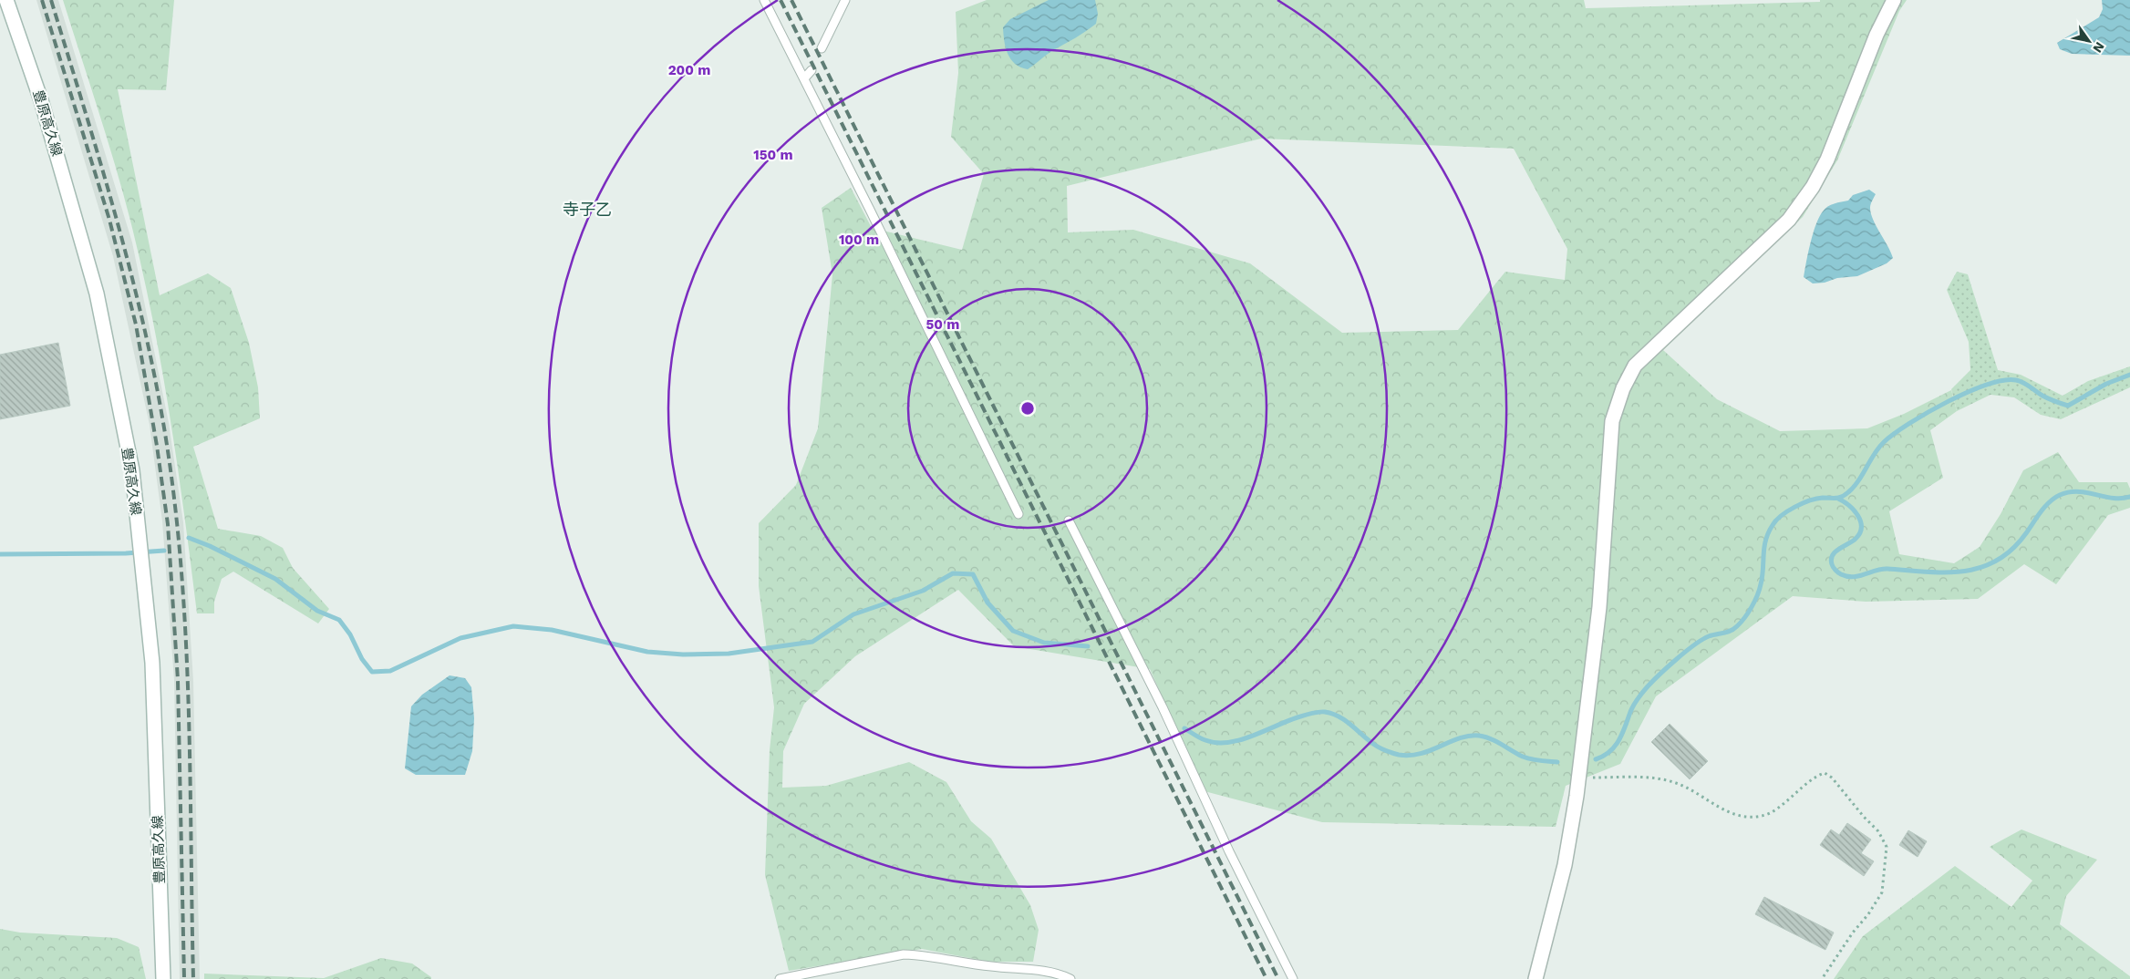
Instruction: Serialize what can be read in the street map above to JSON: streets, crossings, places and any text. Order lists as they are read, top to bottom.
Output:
{
  "streets": {
    "street": ["豊原高久線"]
  },
  "districts": ["寺子乙"],
  "north": "bottom right",
  "rings": [
    "200 m",
    "150 m",
    "100 m",
    "50 m"
  ]
}
